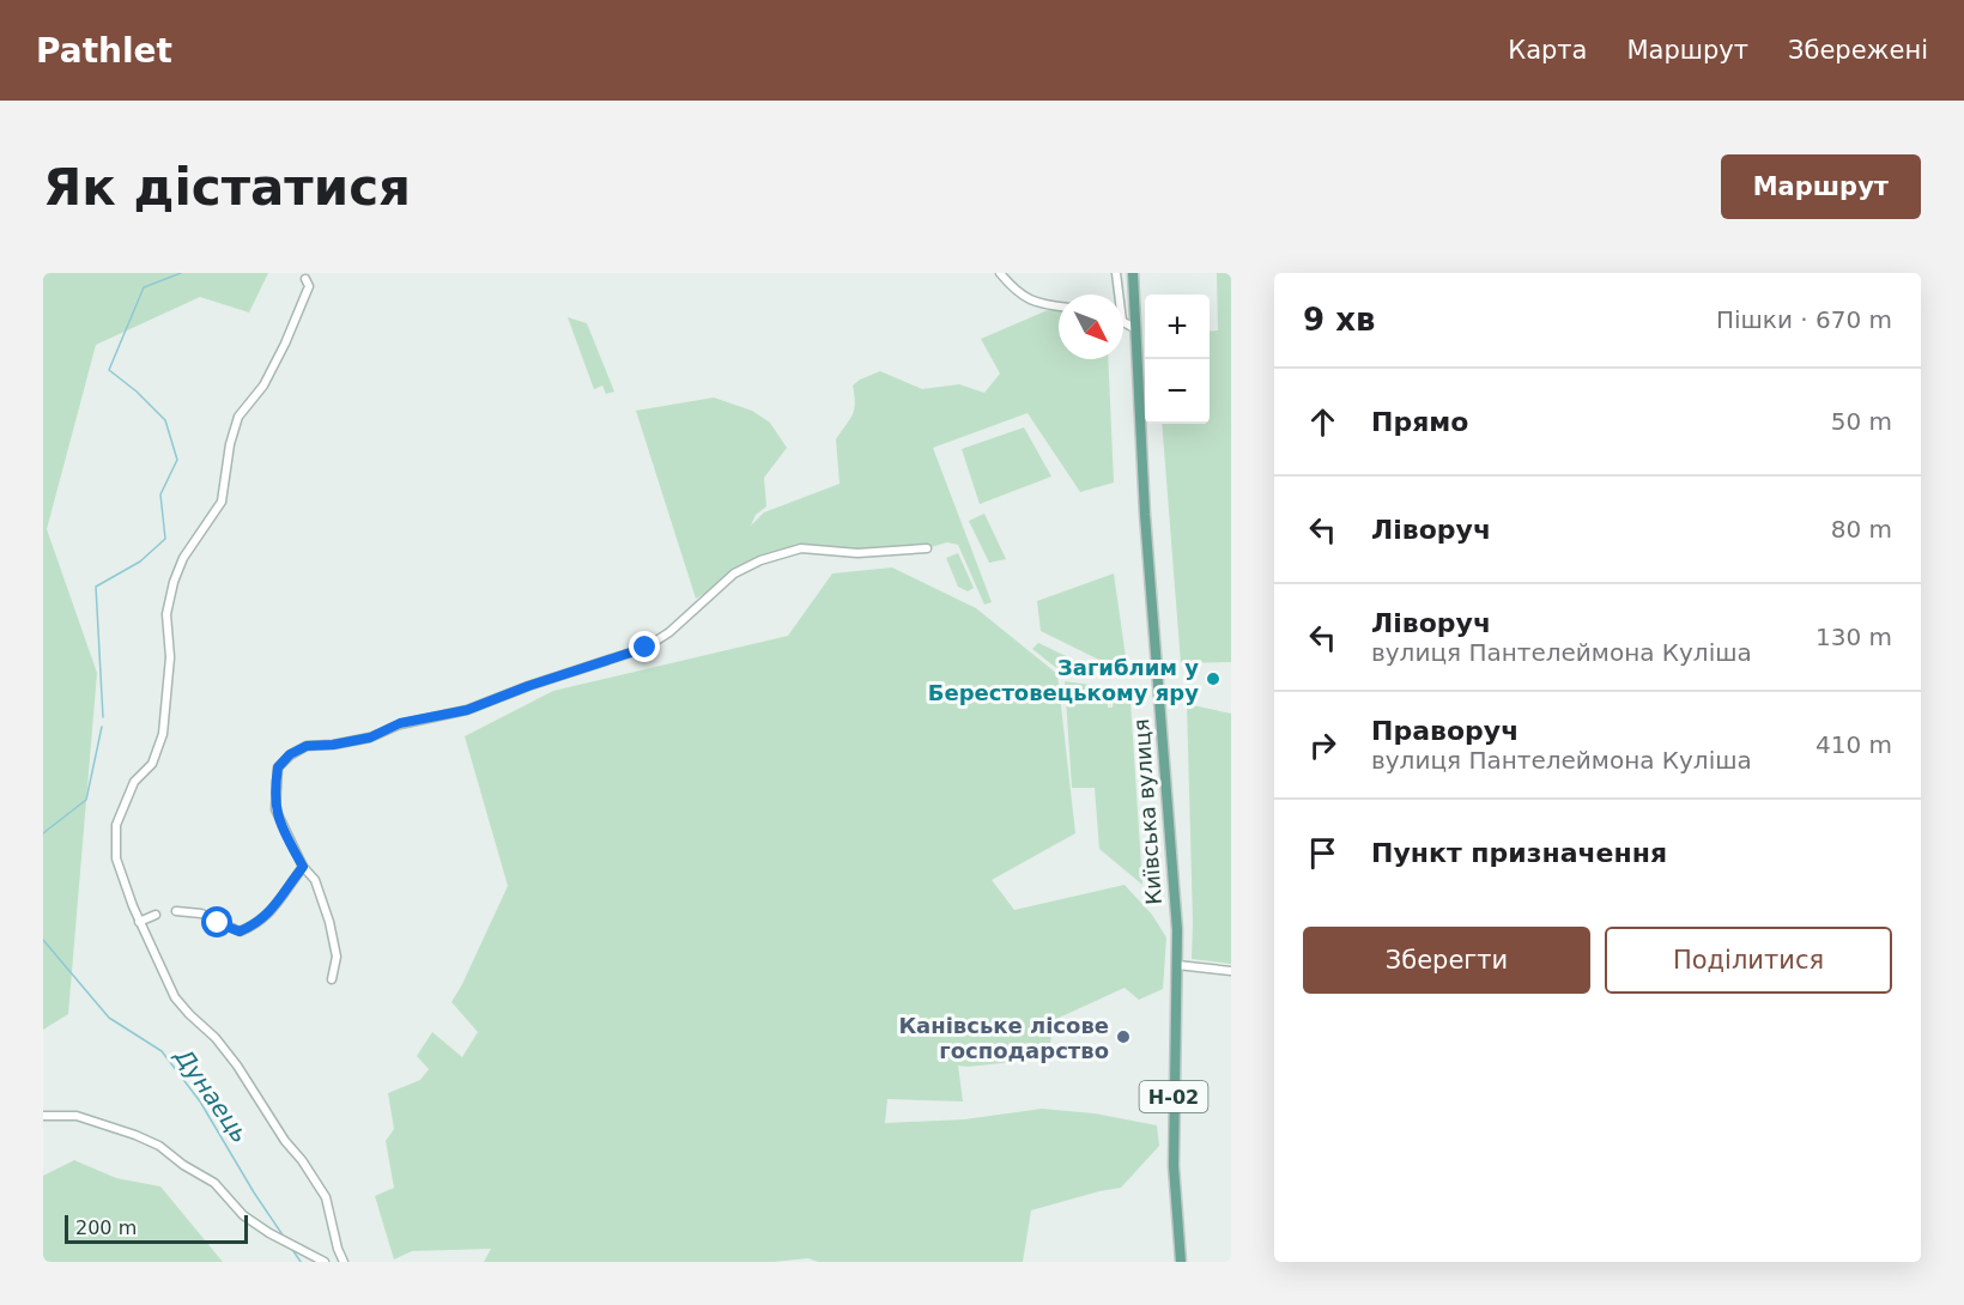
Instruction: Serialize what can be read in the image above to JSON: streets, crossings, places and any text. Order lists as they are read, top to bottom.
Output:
{
  "streets": {
    "main road": ["Київська вулиця", "Н-02"]
  },
  "water": ["Дунаець"],
  "places": ["Загиблим у Берестовецькому яру", "Канівське лісове господарство"],
  "scale_bar": "200 m",
  "north": "bottom right",
  "page": {
    "header": "Pathlet",
    "nav": ["Карта", "Маршрут", "Збережені"],
    "buttons": [
      "Маршрут",
      ["Зберегти", "Поділитися"]
    ],
    "title": "Як дістатися",
    "heading": ["9 хв", "Пішки · 670 m"],
    "map_buttons": ["+", "−"],
    "list": [
      ["Прямо", "50 m"],
      ["Ліворуч", "80 m"],
      ["Ліворуч", "вулиця Пантелеймона Куліша", "130 m"],
      ["Праворуч", "вулиця Пантелеймона Куліша", "410 m"],
      "Пункт призначення"
    ],
    "scale": "200 m"
  }
}
